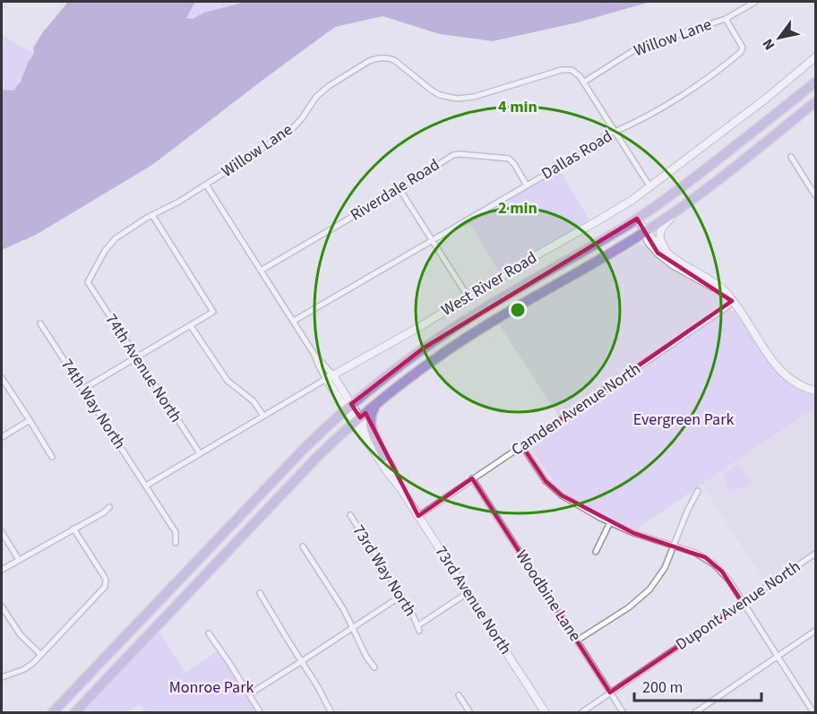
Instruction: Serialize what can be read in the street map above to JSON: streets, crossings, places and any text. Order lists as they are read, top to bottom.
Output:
{
  "streets": {
    "street": [
      "Willow Lane",
      "Dallas Road",
      "Riverdale Road",
      "West River Road",
      "74th Avenue North",
      "74th Way North",
      "Camden Avenue North",
      "73rd Way North",
      "Woodbine Lane",
      "73rd Avenue North",
      "Dupont Avenue North"
    ]
  },
  "crossings": [
    ["Willow Lane", "Dallas Road"],
    ["Willow Lane", "74th Avenue North"],
    ["Willow Lane", "73rd Avenue North"],
    ["Dallas Road", "Riverdale Road"],
    ["Dallas Road", "73rd Avenue North"],
    ["Riverdale Road", "73rd Avenue North"],
    ["West River Road", "74th Avenue North"],
    ["West River Road", "74th Way North"],
    ["West River Road", "73rd Avenue North"],
    ["Camden Avenue North", "Woodbine Lane"],
    ["Camden Avenue North", "73rd Avenue North"],
    ["73rd Way North", "73rd Avenue North"],
    ["Woodbine Lane", "Dupont Avenue North"]
  ],
  "parks": ["Evergreen Park", "Monroe Park"],
  "scale_bar": "200 m",
  "north": "bottom left",
  "rings": ["4 min", "2 min"]
}
